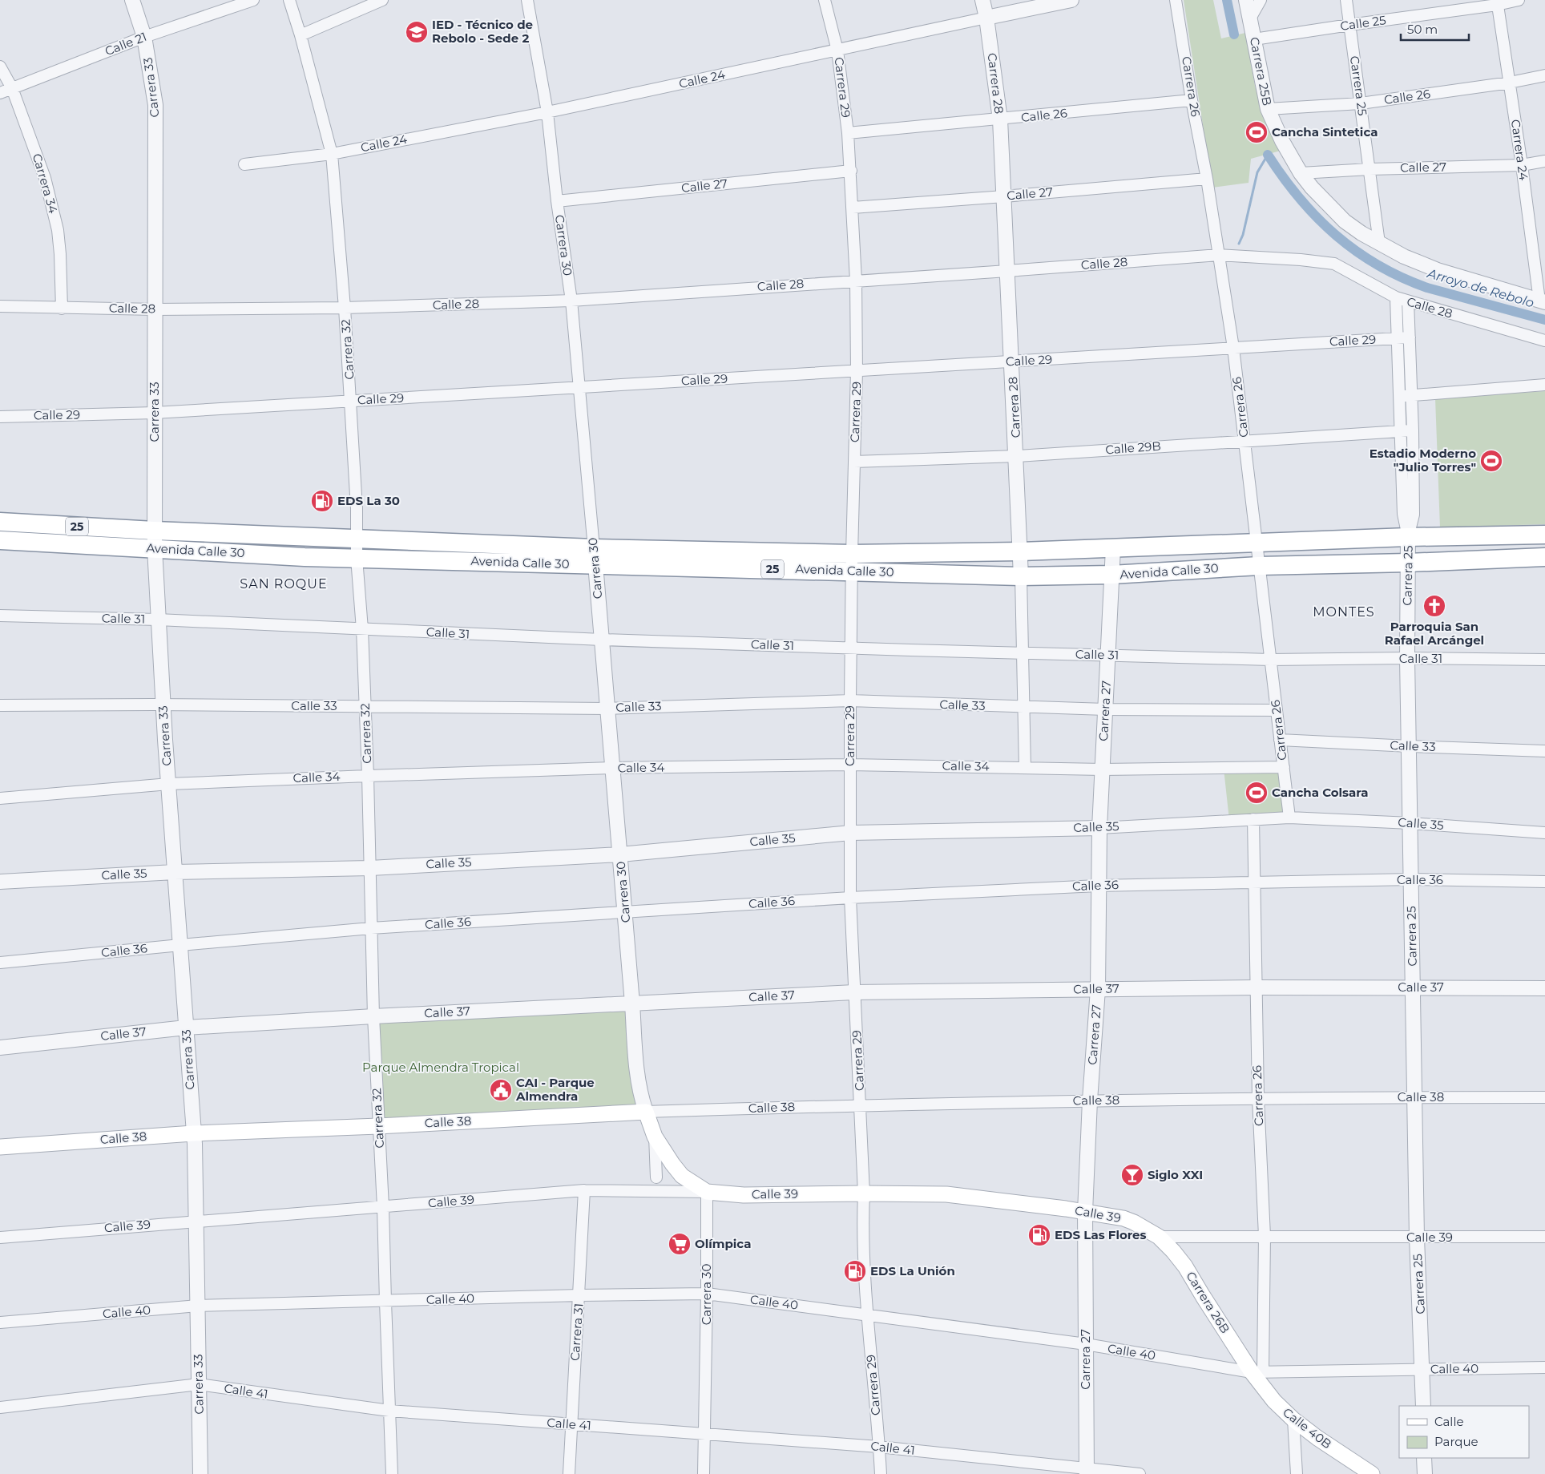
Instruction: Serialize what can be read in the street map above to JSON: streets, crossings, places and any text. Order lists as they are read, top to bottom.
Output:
{
  "streets": {
    "highway": ["25", "Avenida Calle 30"],
    "main road": [
      "Carrera 30",
      "Calle 38",
      "Calle 39",
      "Carrera 26B",
      "Calle 40B"
    ],
    "street": [
      "Calle 25",
      "Calle 21",
      "Carrera 25B",
      "Calle 24",
      "Carrera 28",
      "Carrera 25",
      "Carrera 26",
      "Carrera 33",
      "Carrera 29",
      "Calle 26",
      "Carrera 24",
      "Calle 27",
      "Carrera 34",
      "Calle 28",
      "Calle 29",
      "Carrera 32",
      "Calle 29B",
      "Calle 31",
      "Calle 33",
      "Carrera 27",
      "Calle 34",
      "Calle 35",
      "Calle 36",
      "Calle 37",
      "Calle 40",
      "Carrera 31",
      "Calle 41"
    ]
  },
  "crossings": [
    ["Calle 25", "Carrera 25B"],
    ["Calle 25", "Carrera 25"],
    ["Calle 25", "Carrera 24"],
    ["Calle 21", "Carrera 33"],
    ["Calle 21", "Carrera 34"],
    ["Carrera 25B", "Carrera 25"],
    ["Carrera 25B", "Calle 26"],
    ["Carrera 25B", "Calle 27"],
    ["Calle 24", "Carrera 28"],
    ["Calle 24", "Carrera 29"],
    ["Calle 24", "Carrera 30"],
    ["Calle 24", "Carrera 32"],
    ["Carrera 28", "Calle 26"],
    ["Carrera 28", "Calle 27"],
    ["Carrera 28", "Calle 28"],
    ["Carrera 28", "Calle 29"],
    ["Carrera 28", "Calle 29B"],
    ["Carrera 28", "Avenida Calle 30"],
    ["Carrera 28", "Calle 31"],
    ["Carrera 28", "Calle 33"],
    ["Carrera 28", "Calle 34"],
    ["Carrera 25", "Calle 26"],
    ["Carrera 25", "Calle 27"],
    ["Carrera 25", "Calle 28"],
    ["Carrera 25", "Calle 29"],
    ["Carrera 25", "Calle 29B"],
    ["Carrera 25", "Avenida Calle 30"],
    ["Carrera 25", "Calle 31"],
    ["Carrera 25", "Calle 33"],
    ["Carrera 25", "Calle 35"],
    ["Carrera 25", "Calle 36"],
    ["Carrera 25", "Calle 37"],
    ["Carrera 25", "Calle 38"],
    ["Carrera 25", "Calle 39"],
    ["Carrera 25", "Calle 40"],
    ["Carrera 26", "Calle 26"],
    ["Carrera 26", "Calle 27"],
    ["Carrera 26", "Calle 28"],
    ["Carrera 26", "Calle 29"],
    ["Carrera 26", "Calle 29B"],
    ["Carrera 26", "Avenida Calle 30"],
    ["Carrera 26", "Calle 31"],
    ["Carrera 26", "Calle 33"],
    ["Carrera 26", "Calle 34"],
    ["Carrera 26", "Calle 35"],
    ["Carrera 26", "Calle 36"],
    ["Carrera 26", "Calle 37"],
    ["Carrera 26", "Calle 38"],
    ["Carrera 26", "Calle 39"],
    ["Carrera 26", "Calle 40"],
    ["Carrera 26", "Carrera 26B"],
    ["Carrera 26", "Calle 40B"],
    ["Carrera 33", "Calle 28"],
    ["Carrera 33", "Calle 29"],
    ["Carrera 33", "Avenida Calle 30"],
    ["Carrera 33", "Calle 31"],
    ["Carrera 33", "Calle 33"],
    ["Carrera 33", "Calle 34"],
    ["Carrera 33", "Calle 35"],
    ["Carrera 33", "Calle 36"],
    ["Carrera 33", "Calle 37"],
    ["Carrera 33", "Calle 38"],
    ["Carrera 33", "Calle 39"],
    ["Carrera 33", "Calle 40"],
    ["Carrera 33", "Calle 41"],
    ["Carrera 29", "Calle 26"],
    ["Carrera 29", "Calle 27"],
    ["Carrera 29", "Calle 28"],
    ["Carrera 29", "Calle 29"],
    ["Carrera 29", "Calle 29B"],
    ["Carrera 29", "Avenida Calle 30"],
    ["Carrera 29", "Calle 31"],
    ["Carrera 29", "Calle 33"],
    ["Carrera 29", "Calle 34"],
    ["Carrera 29", "Calle 35"],
    ["Carrera 29", "Calle 36"],
    ["Carrera 29", "Calle 37"],
    ["Carrera 29", "Calle 38"],
    ["Carrera 29", "Calle 39"],
    ["Carrera 29", "Calle 40"],
    ["Carrera 29", "Calle 41"],
    ["Calle 26", "Carrera 24"],
    ["Carrera 24", "Calle 27"],
    ["Calle 27", "Carrera 30"],
    ["Carrera 34", "Calle 28"],
    ["Carrera 30", "Calle 28"],
    ["Carrera 30", "Calle 29"],
    ["Carrera 30", "Avenida Calle 30"],
    ["Carrera 30", "Calle 31"],
    ["Carrera 30", "Calle 33"],
    ["Carrera 30", "Calle 34"],
    ["Carrera 30", "Calle 35"],
    ["Carrera 30", "Calle 36"],
    ["Carrera 30", "Calle 37"],
    ["Carrera 30", "Calle 38"],
    ["Carrera 30", "Calle 39"],
    ["Carrera 30", "Calle 40"],
    ["Carrera 30", "Calle 41"],
    ["Calle 28", "Carrera 32"],
    ["Calle 29", "Carrera 32"],
    ["Carrera 32", "Avenida Calle 30"],
    ["Carrera 32", "Calle 31"],
    ["Carrera 32", "Calle 33"],
    ["Carrera 32", "Calle 34"],
    ["Carrera 32", "Calle 35"],
    ["Carrera 32", "Calle 36"],
    ["Carrera 32", "Calle 37"],
    ["Carrera 32", "Calle 38"],
    ["Carrera 32", "Calle 39"],
    ["Carrera 32", "Calle 40"],
    ["Carrera 32", "Calle 41"],
    ["Avenida Calle 30", "Carrera 27"],
    ["Calle 31", "Carrera 27"],
    ["Calle 33", "Carrera 27"],
    ["Carrera 27", "Calle 34"],
    ["Carrera 27", "Calle 35"],
    ["Carrera 27", "Calle 36"],
    ["Carrera 27", "Calle 37"],
    ["Carrera 27", "Calle 38"],
    ["Carrera 27", "Calle 39"],
    ["Carrera 27", "Calle 40"],
    ["Carrera 27", "Calle 41"],
    ["Calle 39", "Carrera 26B"],
    ["Calle 39", "Carrera 31"],
    ["Calle 40", "Carrera 26B"],
    ["Calle 40", "Carrera 31"],
    ["Calle 40", "Calle 40B"],
    ["Carrera 26B", "Calle 40B"],
    ["Carrera 31", "Calle 41"]
  ],
  "districts": ["SAN ROQUE", "MONTES"],
  "water": ["Arroyo de Rebolo"],
  "parks": ["Parque Almendra Tropical"],
  "places": {
    "school or university": ["IED - Técnico de Rebolo - Sede 2"],
    "sports": ["Cancha Sintetica", "Estadio Moderno \"Julio Torres\"", "Cancha Colsara"],
    "fuel station": ["EDS La 30", "EDS Las Flores", "EDS La Unión"],
    "church": ["Parroquia San Rafael Arcángel"],
    "public building": ["CAI - Parque Almendra"],
    "bar": ["Siglo XXI"],
    "supermarket": ["Olímpica"]
  },
  "legend": ["Calle", "Parque"],
  "scale_bar": "50 m"
}
